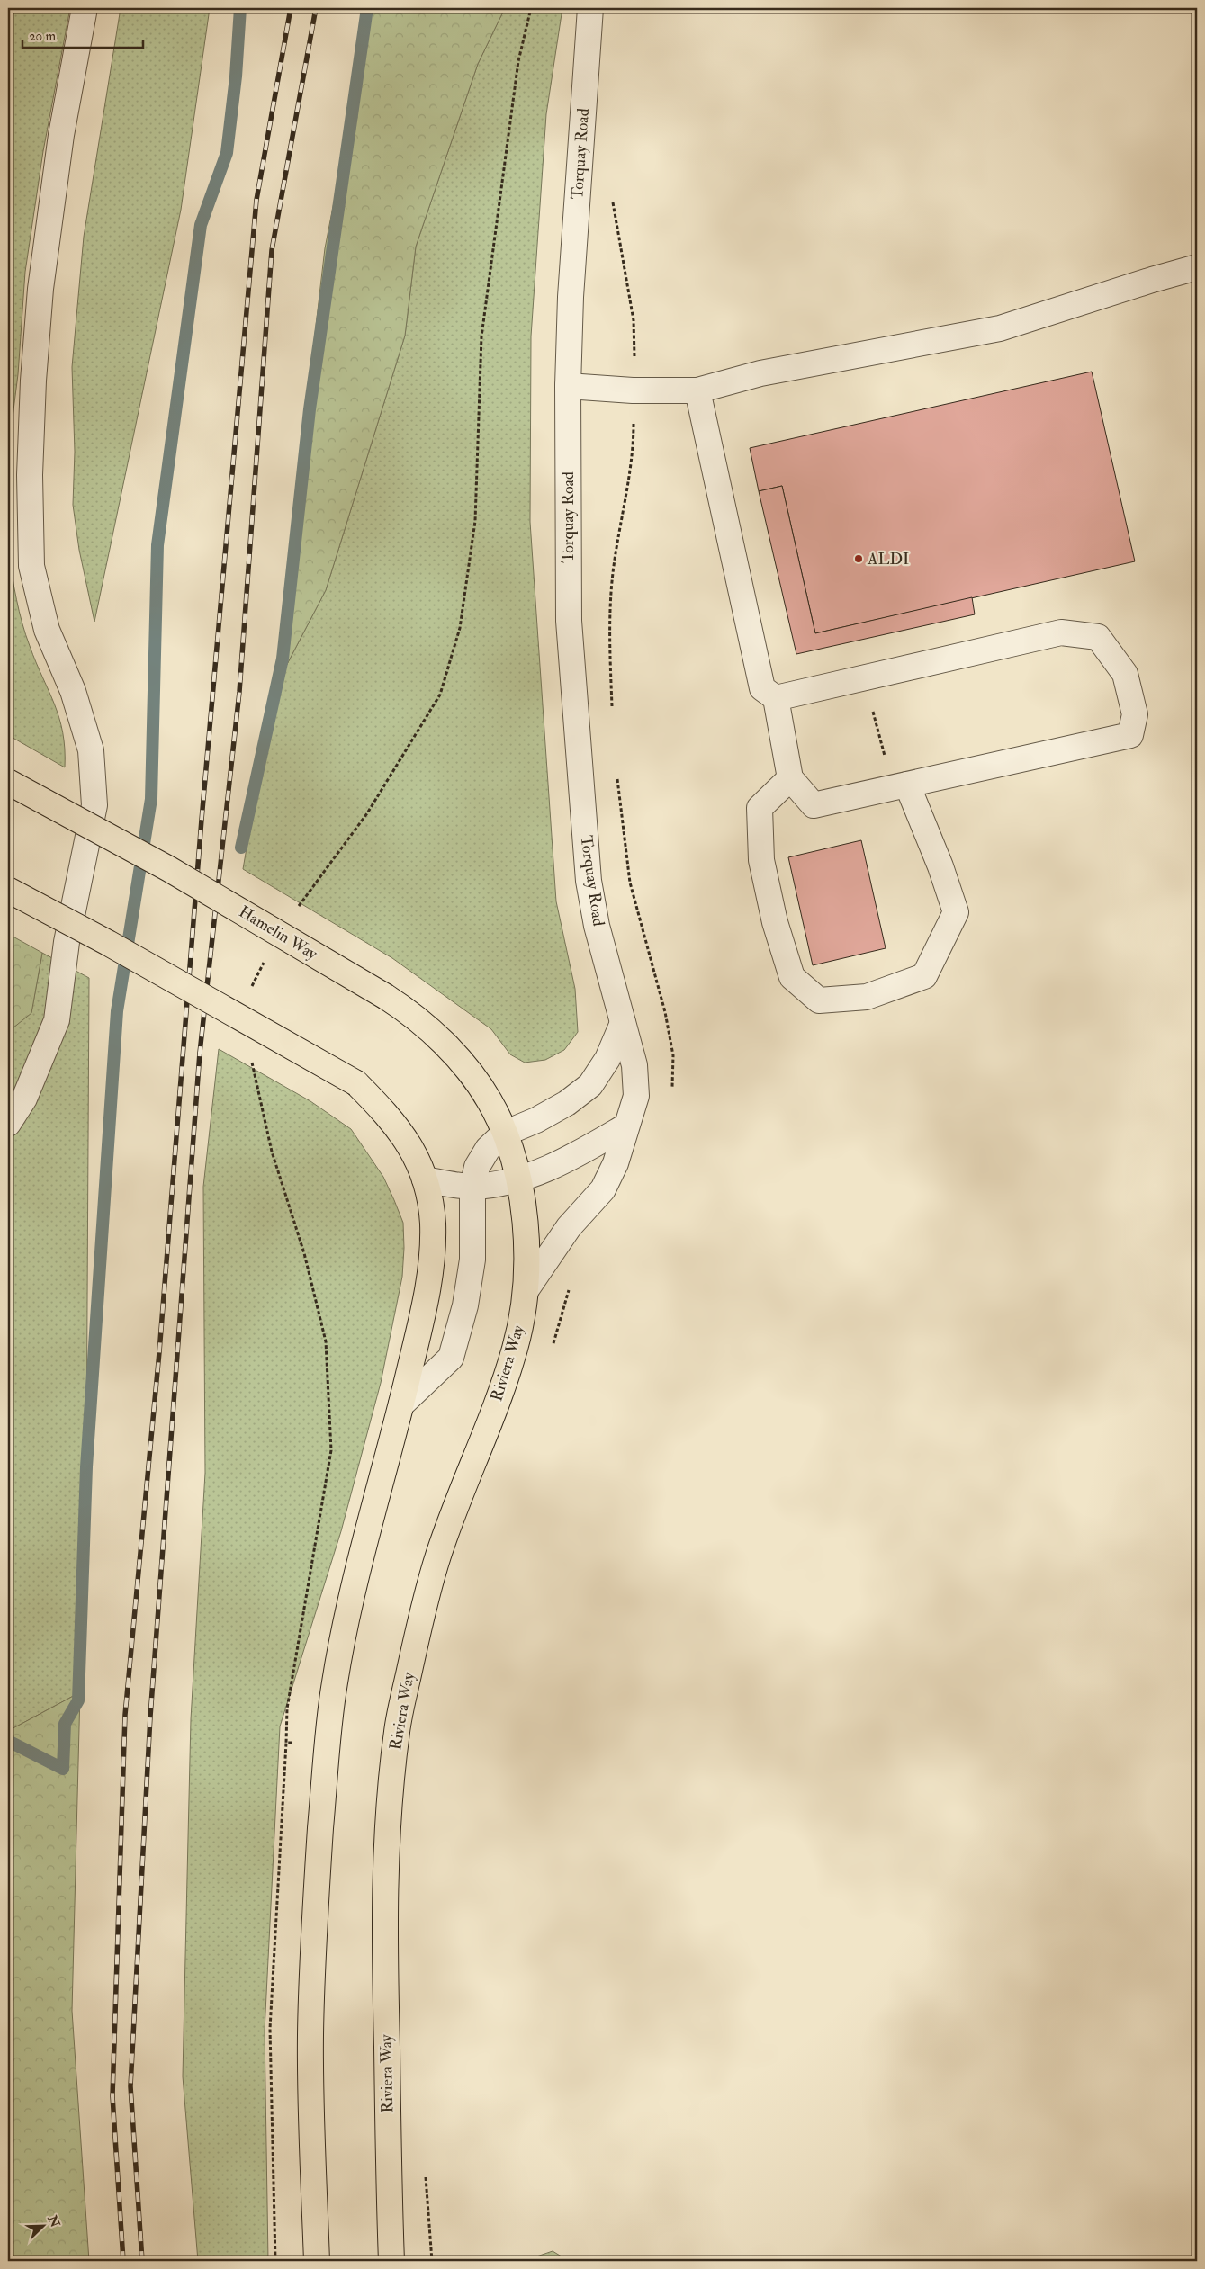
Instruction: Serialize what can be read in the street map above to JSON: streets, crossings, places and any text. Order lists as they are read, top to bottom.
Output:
{
  "streets": {
    "main road": ["Hamelin Way", "Riviera Way"],
    "street": ["Torquay Road"]
  },
  "crossings": [
    ["Torquay Road", "Riviera Way"],
    ["Hamelin Way", "Riviera Way"]
  ],
  "places": ["ALDI"],
  "scale_bar": "20 m",
  "north": "top right"
}
